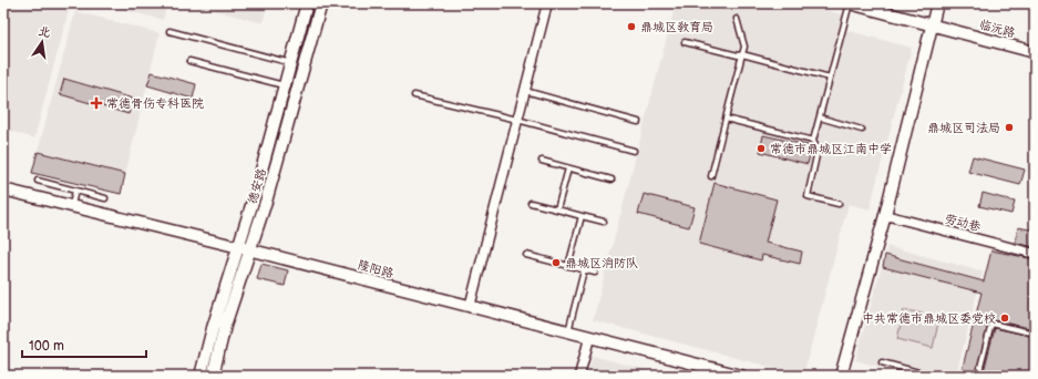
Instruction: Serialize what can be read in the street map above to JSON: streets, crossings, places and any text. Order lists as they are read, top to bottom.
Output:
{
  "streets": {
    "street": [
      "临沅路",
      "德安路",
      "劳动巷",
      "隆阳路"
    ]
  },
  "crossings": [
    ["德安路", "隆阳路"]
  ],
  "places": {
    "other": [
      "鼎城区教育局",
      "鼎城区司法局",
      "常德市鼎城区江南中学",
      "鼎城区消防队",
      "中共常德市鼎城区委党校"
    ],
    "health": ["常德骨伤专科医院"]
  },
  "scale_bar": "100 m",
  "north": "top"
}
